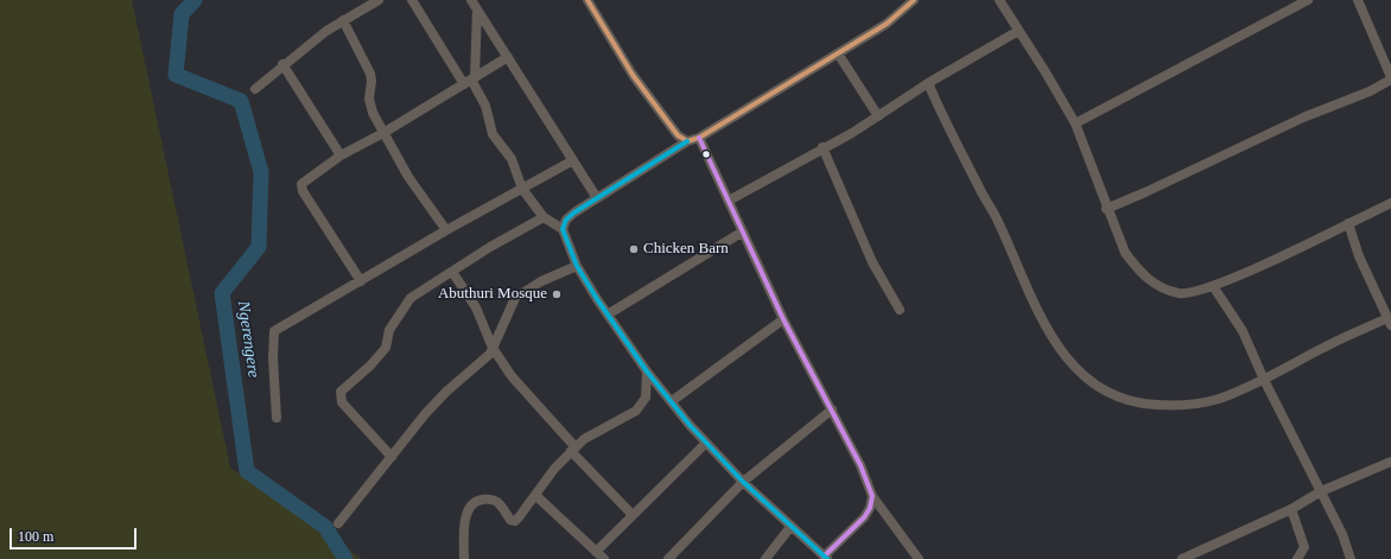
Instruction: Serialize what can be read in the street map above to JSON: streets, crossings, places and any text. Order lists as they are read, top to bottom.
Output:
{
  "water": ["Ngerengere"],
  "places": ["Chicken Barn", "Abuthuri Mosque"],
  "scale_bar": "100 m"
}
